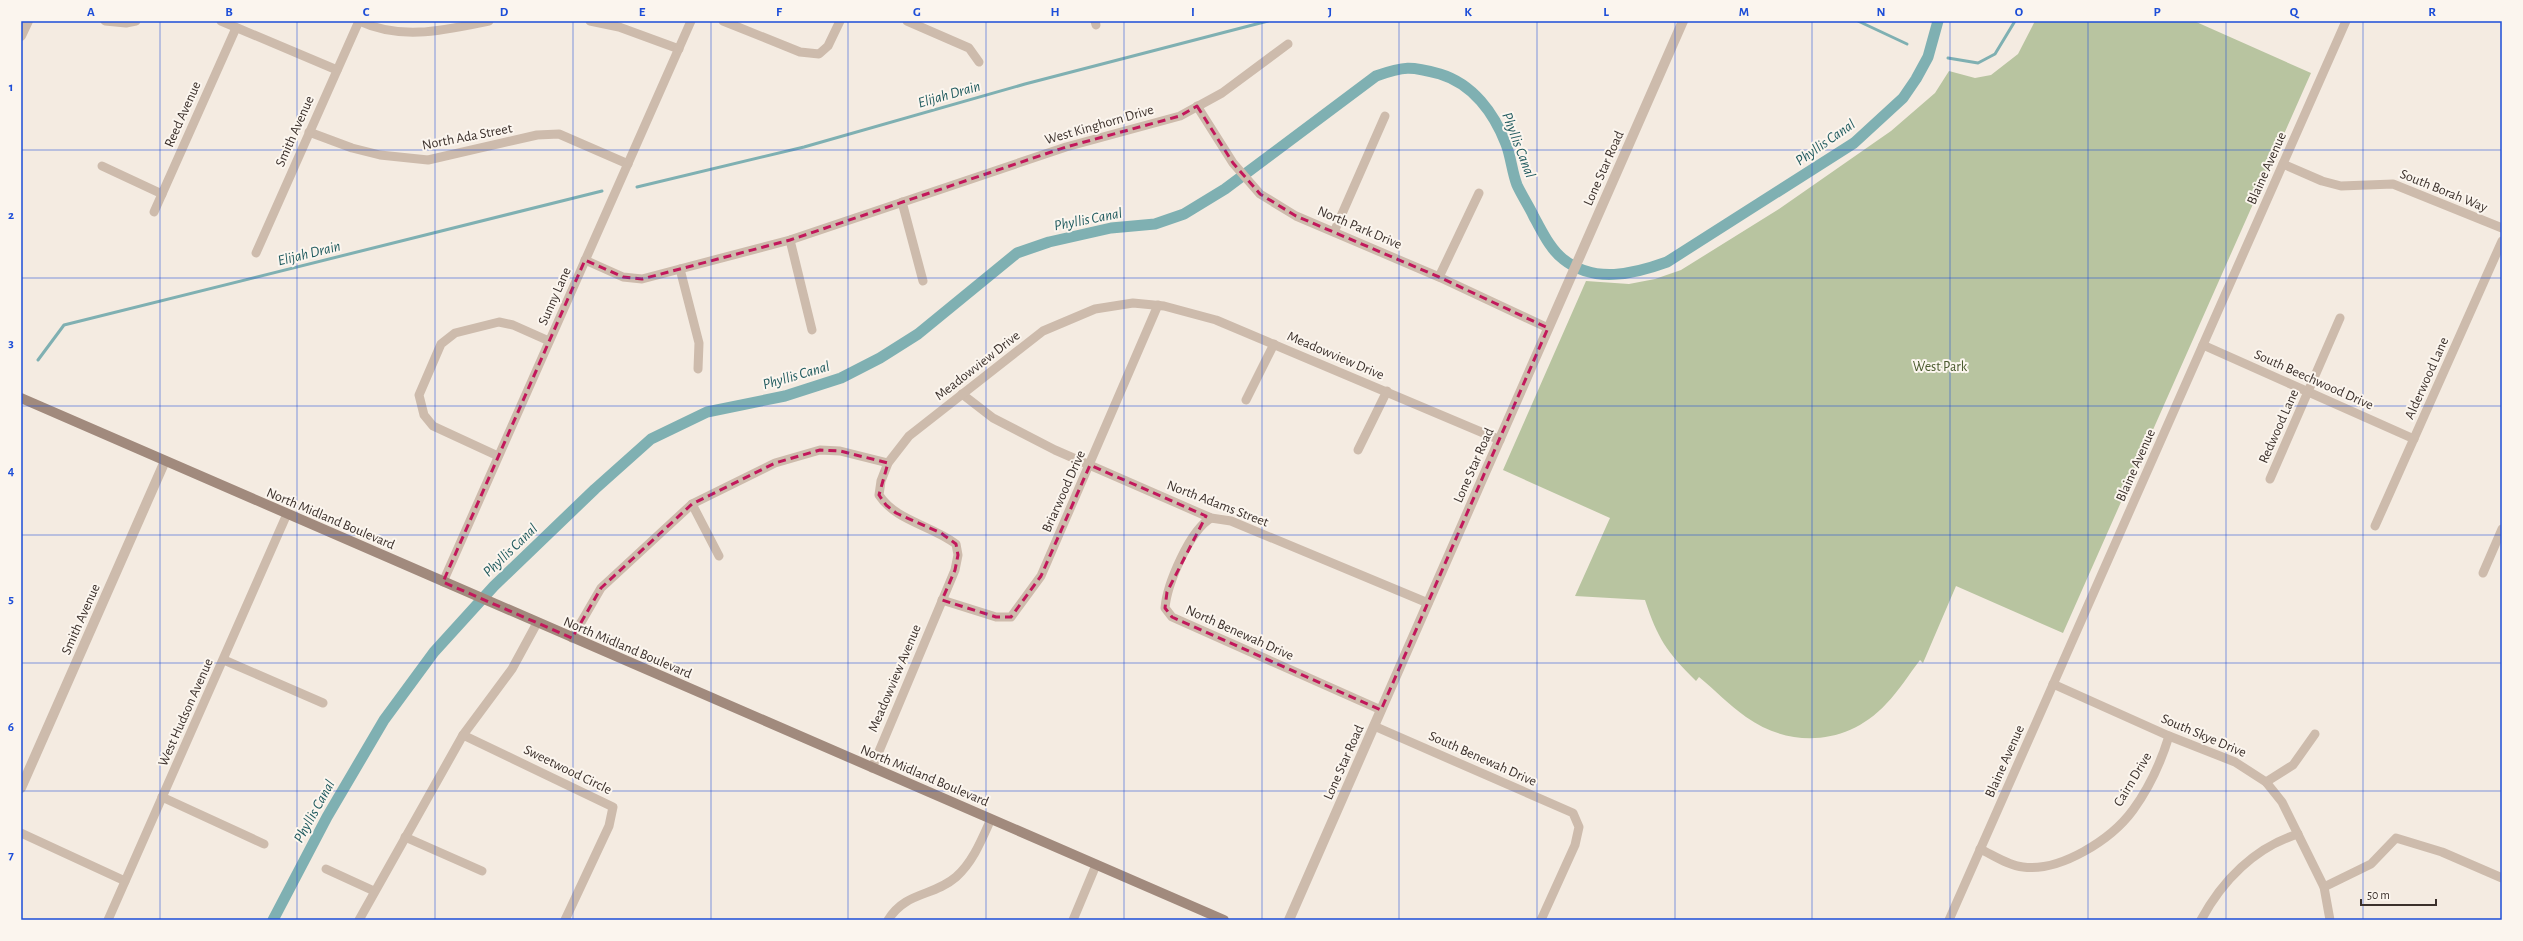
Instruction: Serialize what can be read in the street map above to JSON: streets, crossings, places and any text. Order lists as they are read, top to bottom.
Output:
{
  "streets": {
    "main road": ["North Midland Boulevard"],
    "street": [
      "Reed Avenue",
      "West Kinghorn Drive",
      "Smith Avenue",
      "North Ada Street",
      "Lone Star Road",
      "Blaine Avenue",
      "South Borah Way",
      "North Park Drive",
      "Sunny Lane",
      "Meadowview Drive",
      "Alderwood Lane",
      "South Beechwood Drive",
      "Redwood Lane",
      "Briarwood Drive",
      "North Adams Street",
      "North Benewah Drive",
      "Meadowview Avenue",
      "West Hudson Avenue",
      "South Skye Drive",
      "South Benewah Drive",
      "Sweetwood Circle",
      "Cairn Drive"
    ]
  },
  "crossings": [
    ["West Kinghorn Drive", "North Park Drive"],
    ["West Kinghorn Drive", "Sunny Lane"],
    ["Smith Avenue", "North Ada Street"],
    ["Smith Avenue", "North Midland Boulevard"],
    ["North Ada Street", "Sunny Lane"],
    ["Lone Star Road", "North Park Drive"],
    ["Lone Star Road", "Meadowview Drive"],
    ["Lone Star Road", "North Adams Street"],
    ["Lone Star Road", "North Benewah Drive"],
    ["Lone Star Road", "South Benewah Drive"],
    ["Blaine Avenue", "South Borah Way"],
    ["Blaine Avenue", "South Beechwood Drive"],
    ["Blaine Avenue", "South Skye Drive"],
    ["Blaine Avenue", "Cairn Drive"],
    ["Sunny Lane", "North Midland Boulevard"],
    ["Meadowview Drive", "Briarwood Drive"],
    ["Meadowview Drive", "North Adams Street"],
    ["Meadowview Drive", "Meadowview Avenue"],
    ["Alderwood Lane", "South Beechwood Drive"],
    ["South Beechwood Drive", "Redwood Lane"],
    ["Briarwood Drive", "North Adams Street"],
    ["Briarwood Drive", "Meadowview Avenue"],
    ["North Adams Street", "North Benewah Drive"],
    ["North Midland Boulevard", "Meadowview Avenue"],
    ["North Midland Boulevard", "West Hudson Avenue"],
    ["South Skye Drive", "Cairn Drive"]
  ],
  "water": ["Elijah Drain", "Phyllis Canal"],
  "parks": ["West Park"],
  "scale_bar": "50 m",
  "grid": {
    "columns": [
      "A",
      "B",
      "C",
      "D",
      "E",
      "F",
      "G",
      "H",
      "I",
      "J",
      "K",
      "L",
      "M",
      "N",
      "O",
      "P",
      "Q",
      "R"
    ],
    "rows": [
      "1",
      "2",
      "3",
      "4",
      "5",
      "6",
      "7"
    ]
  }
}
